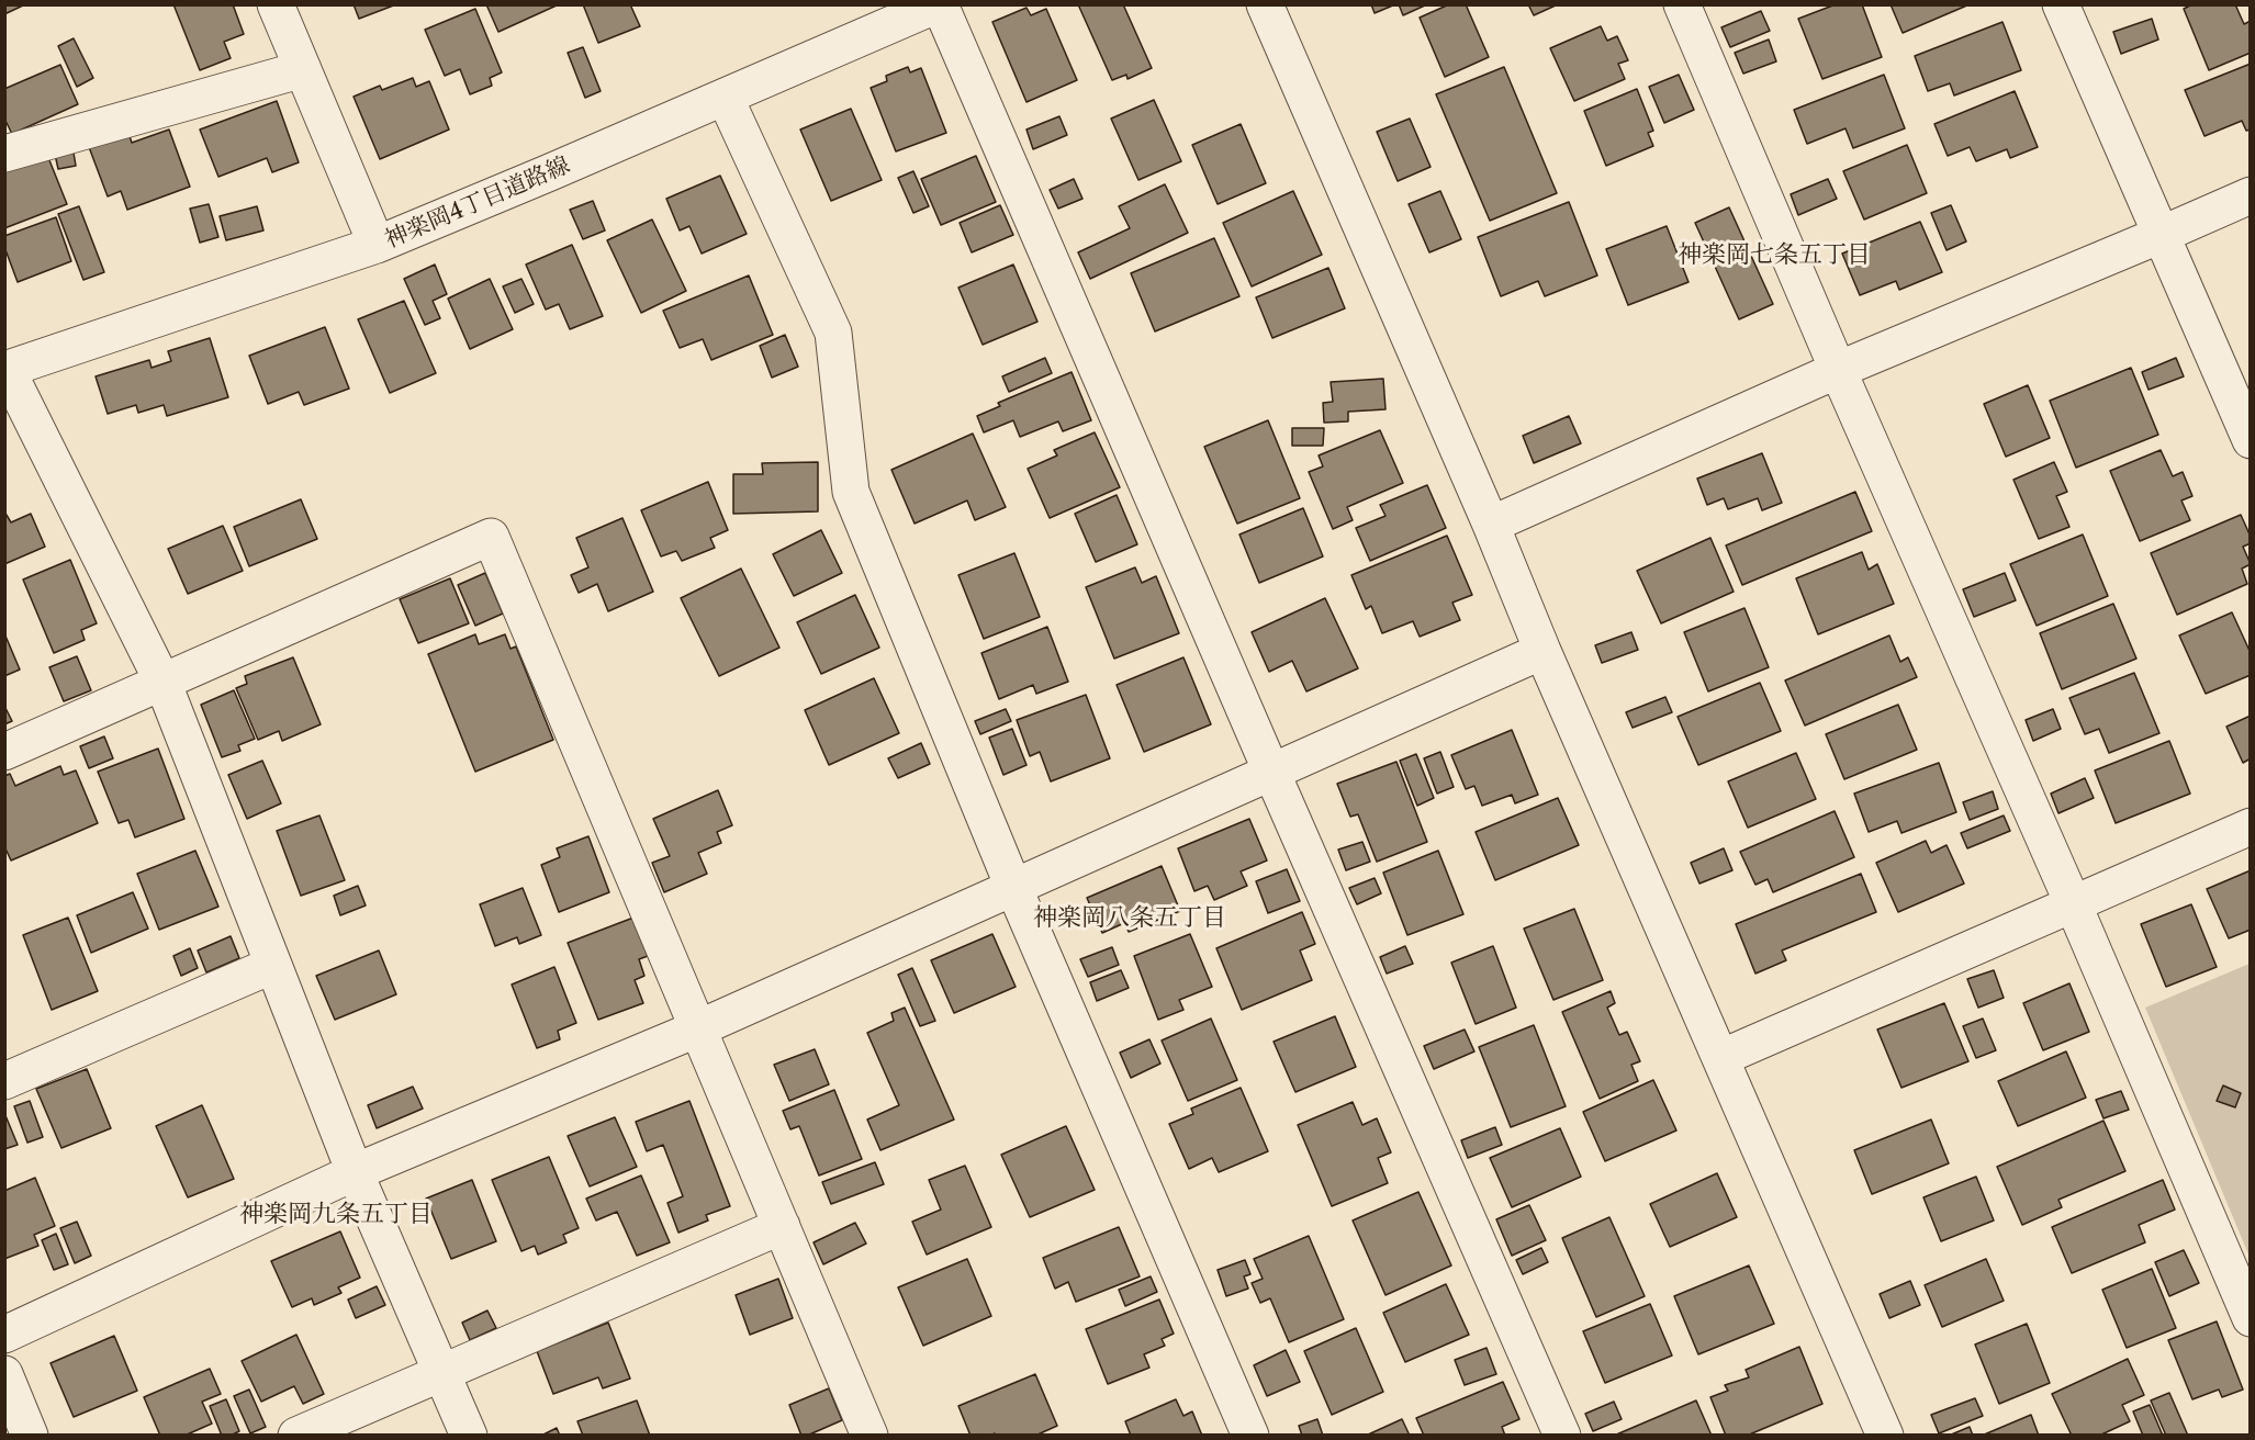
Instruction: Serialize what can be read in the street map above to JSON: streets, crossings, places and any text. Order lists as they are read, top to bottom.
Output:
{
  "streets": {
    "street": ["神楽岡4丁目道路線"]
  },
  "districts": ["神楽岡七条五丁目", "神楽岡八条五丁目", "神楽岡九条五丁目"]
}
